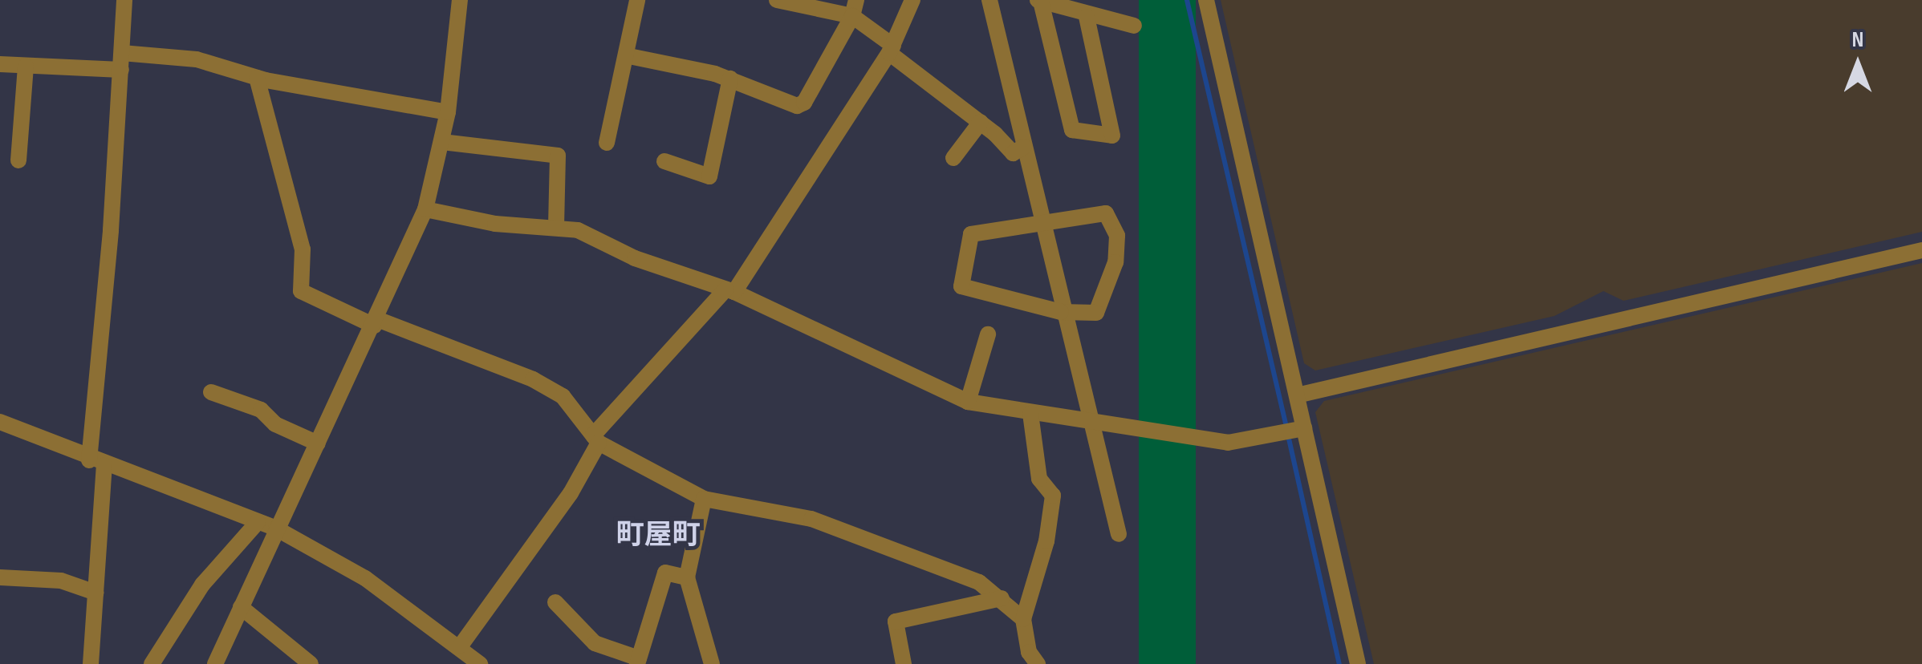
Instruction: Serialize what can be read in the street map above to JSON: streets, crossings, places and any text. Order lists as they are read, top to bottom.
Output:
{
  "districts": ["町屋町"],
  "north": "top"
}
